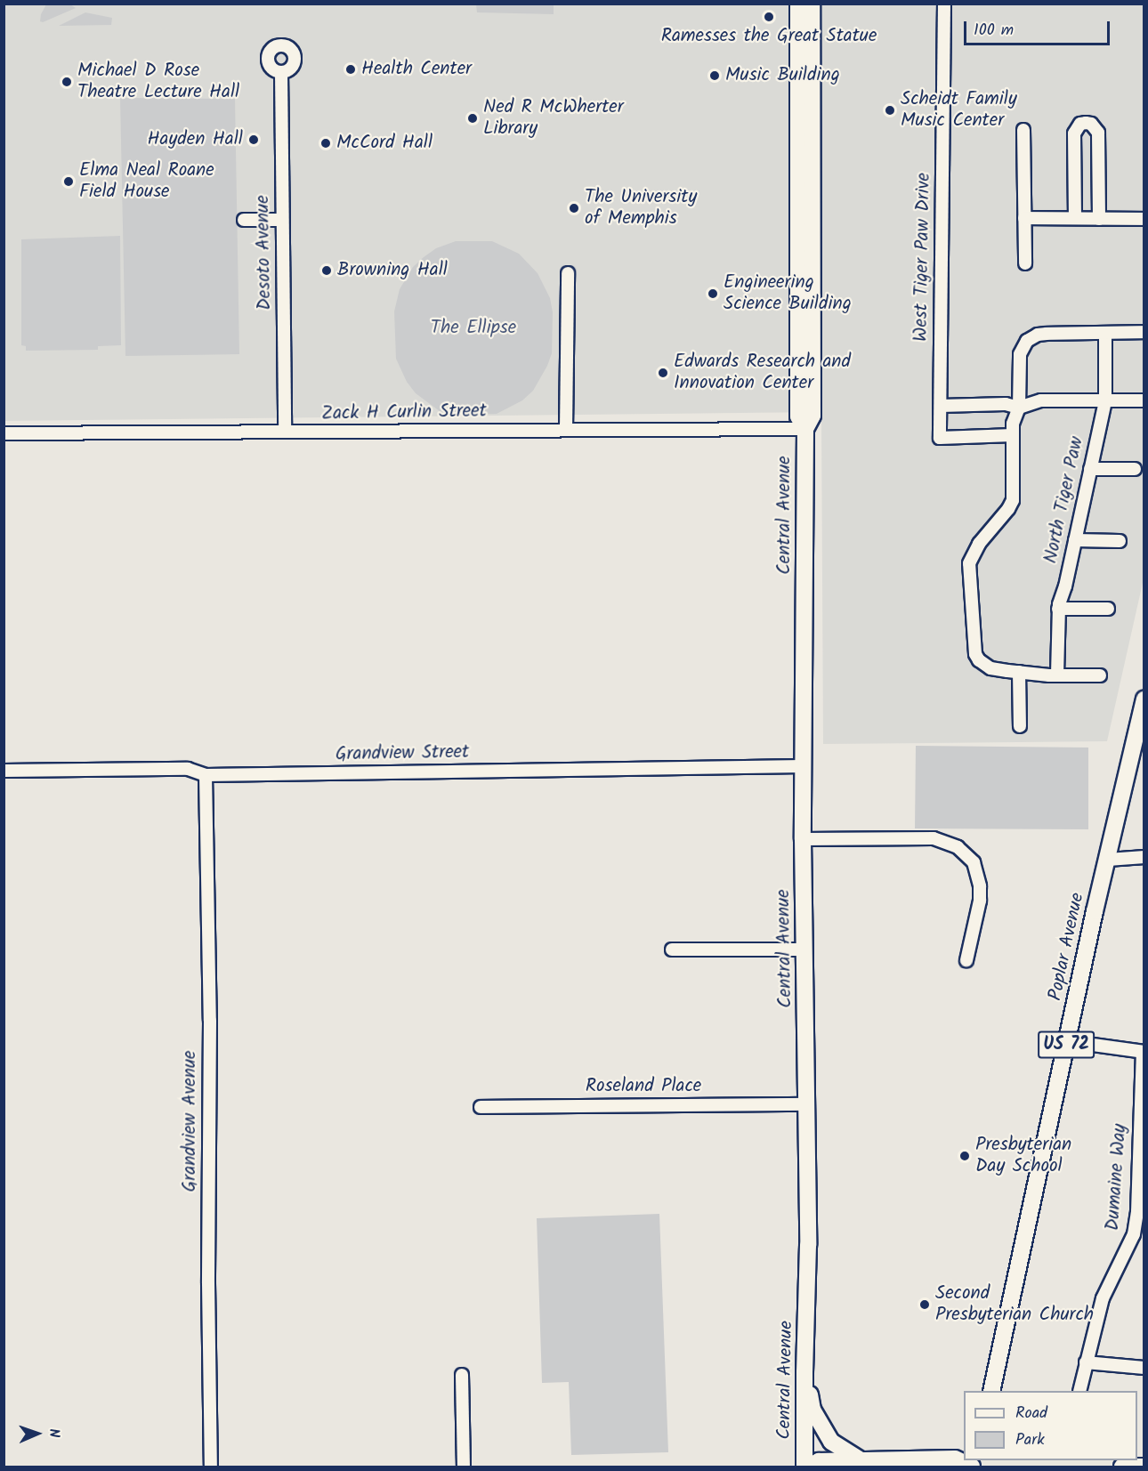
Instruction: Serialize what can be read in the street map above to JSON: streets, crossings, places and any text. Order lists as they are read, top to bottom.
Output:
{
  "streets": {
    "main road": ["Central Avenue", "Poplar Avenue", "US 72"],
    "street": [
      "Desoto Avenue",
      "West Tiger Paw Drive",
      "Zack H Curlin Street",
      "North Tiger Paw",
      "Grandview Street",
      "Roseland Place",
      "Grandview Avenue",
      "Dumaine Way"
    ]
  },
  "crossings": [
    ["Desoto Avenue", "Zack H Curlin Street"],
    ["Zack H Curlin Street", "Central Avenue"],
    ["Central Avenue", "Grandview Street"],
    ["Central Avenue", "Roseland Place"],
    ["Grandview Street", "Grandview Avenue"]
  ],
  "parks": ["The Ellipse"],
  "places": [
    "Ramesses the Great Statue",
    "Health Center",
    "Music Building",
    "Michael D Rose Theatre Lecture Hall",
    "Scheidt Family Music Center",
    "Ned R McWherter Library",
    "Hayden Hall",
    "McCord Hall",
    "Elma Neal Roane Field House",
    "The University of Memphis",
    "Browning Hall",
    "Engineering Science Building",
    "Edwards Research and Innovation Center",
    "Presbyterian Day School",
    "Second Presbyterian Church"
  ],
  "legend": ["Road", "Park"],
  "scale_bar": "100 m",
  "north": "right"
}
